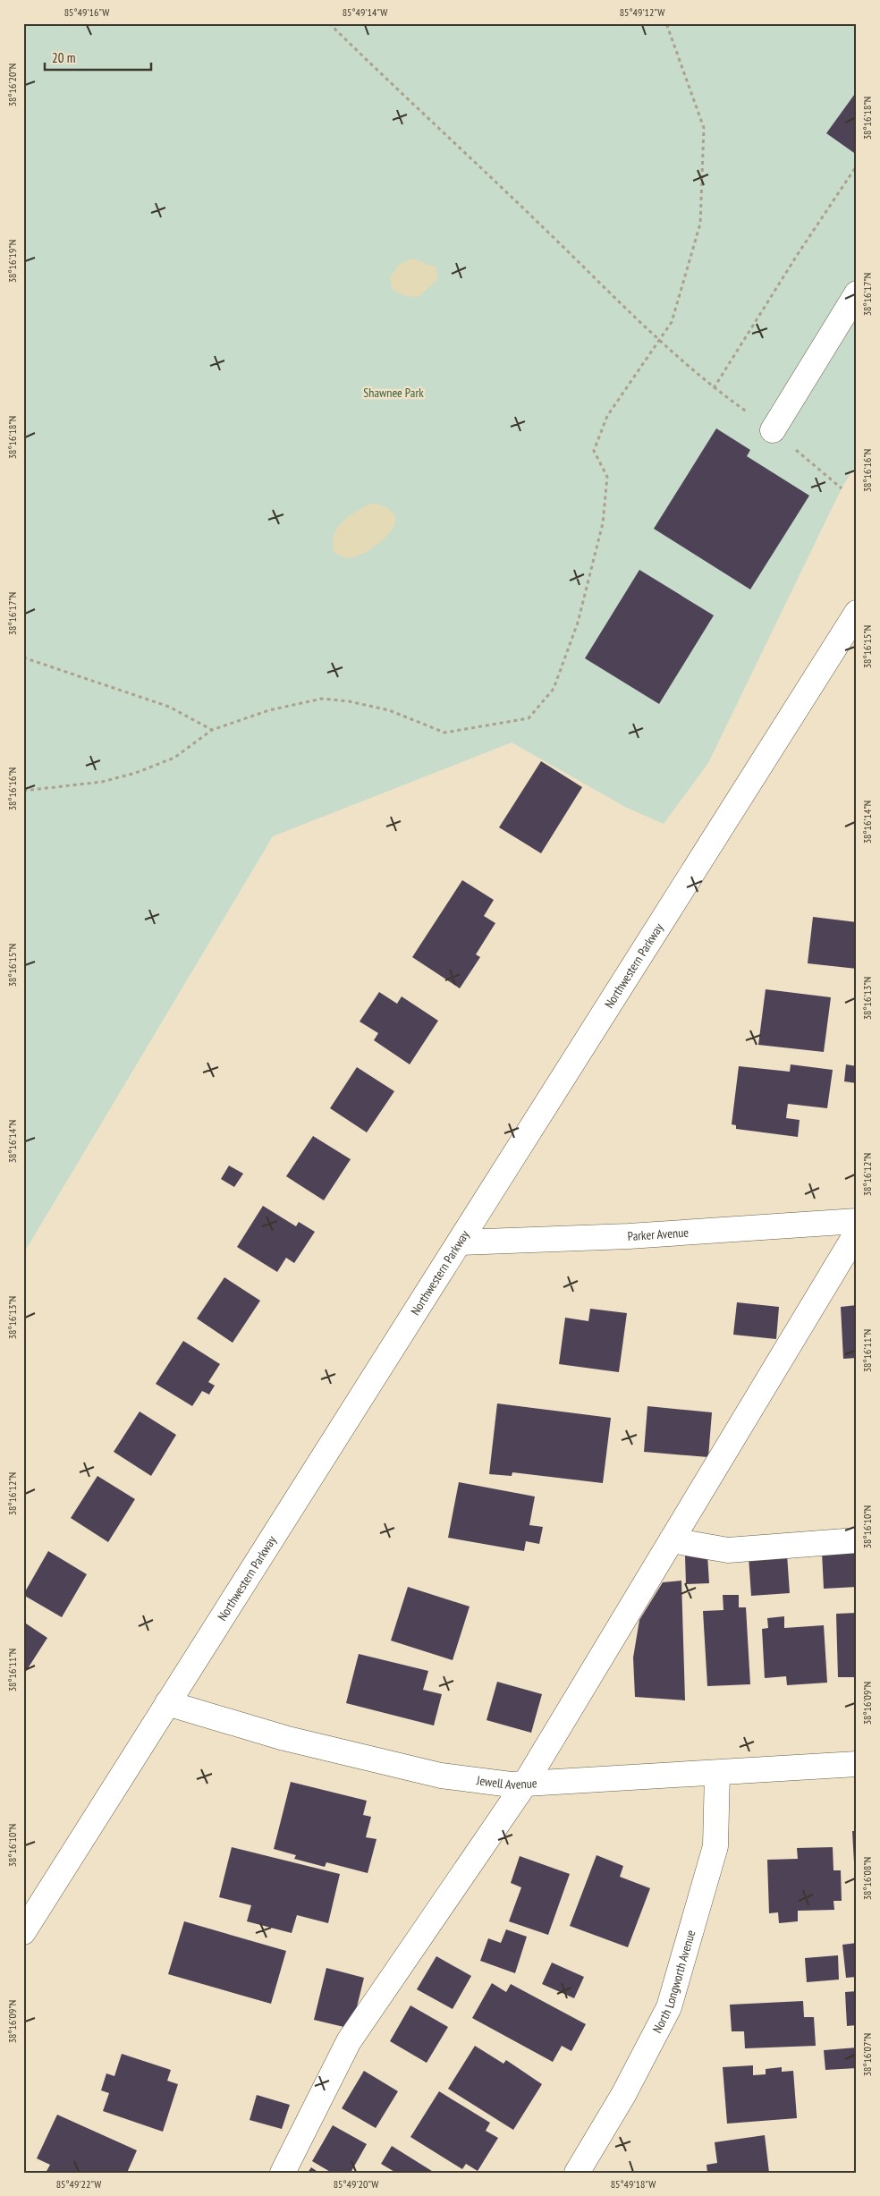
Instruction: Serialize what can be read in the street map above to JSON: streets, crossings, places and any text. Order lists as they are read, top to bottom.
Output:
{
  "streets": {
    "street": [
      "Northwestern Parkway",
      "Parker Avenue",
      "Jewell Avenue",
      "North Longworth Avenue"
    ]
  },
  "crossings": [
    ["Northwestern Parkway", "Parker Avenue"],
    ["Northwestern Parkway", "Jewell Avenue"],
    ["Jewell Avenue", "North Longworth Avenue"]
  ],
  "parks": ["Shawnee Park"],
  "scale_bar": "20 m",
  "coordinates": [
    "85°49'16\"W",
    "85°49'14\"W",
    "85°49'12\"W",
    "38°16'20\"N",
    "38°16'18\"N",
    "38°16'19\"N",
    "38°16'17\"N",
    "38°16'16\"N",
    "38°16'15\"N",
    "38°16'14\"N",
    "38°16'13\"N",
    "38°16'12\"N",
    "38°16'11\"N",
    "38°16'10\"N",
    "38°16'09\"N",
    "38°16'08\"N",
    "38°16'07\"N",
    "85°49'22\"W",
    "85°49'20\"W",
    "85°49'18\"W"
  ]
}
